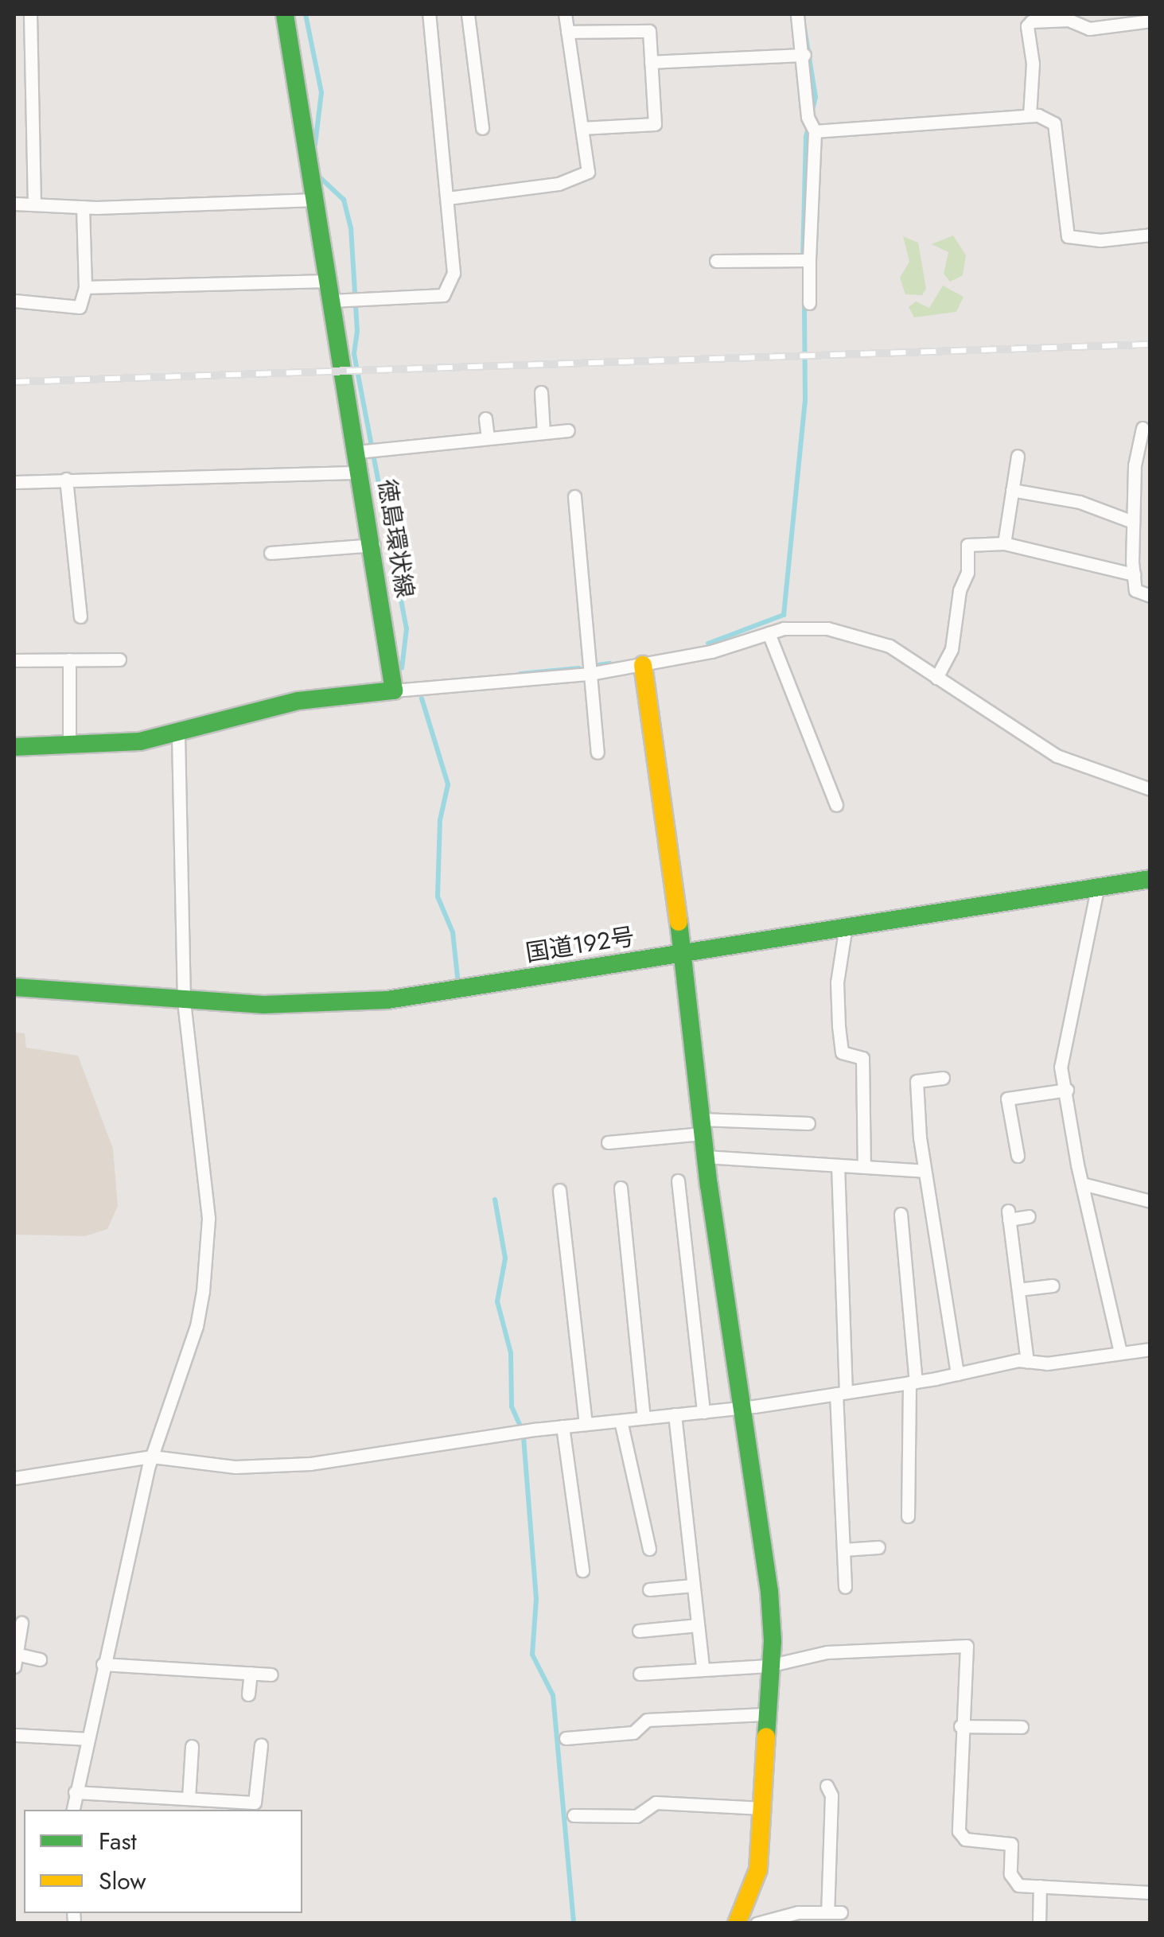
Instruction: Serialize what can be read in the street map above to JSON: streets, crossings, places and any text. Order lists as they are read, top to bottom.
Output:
{
  "streets": {
    "main road": ["徳島環状線", "国道192号"]
  },
  "legend": ["Fast", "Slow"]
}
